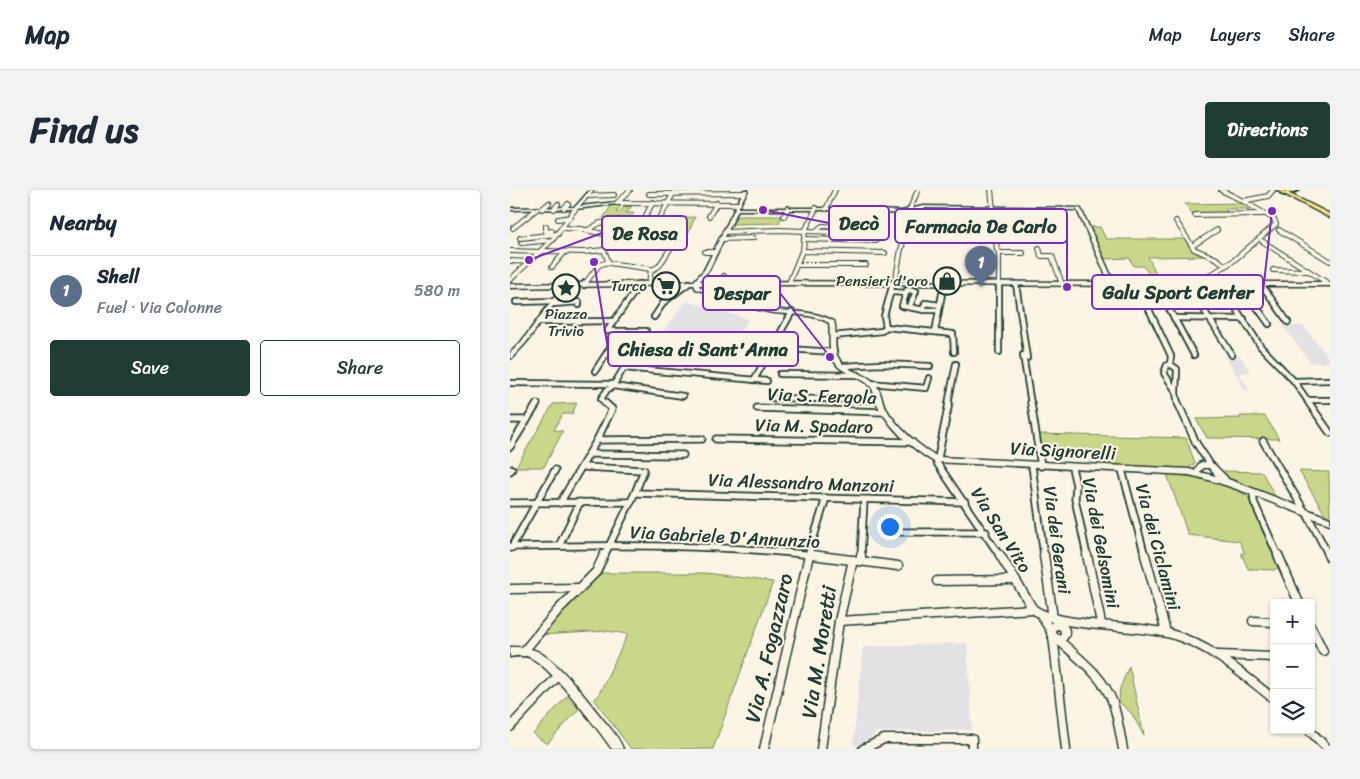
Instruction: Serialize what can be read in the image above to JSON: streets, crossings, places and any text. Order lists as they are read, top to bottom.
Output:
{
  "streets": {
    "street": [
      "Via S. Fergola",
      "Via M. Spadaro",
      "Via Signorelli",
      "Via Alessandro Manzoni",
      "Via San Vito",
      "Via Gabriele D'Annunzio",
      "Via dei Gerani",
      "Via dei Gelsomini",
      "Via dei Ciclamini",
      "Via A. Fogazzaro",
      "Via M. Moretti"
    ]
  },
  "crossings": [
    ["Via Signorelli", "Via San Vito"],
    ["Via Signorelli", "Via dei Gerani"],
    ["Via Signorelli", "Via dei Gelsomini"],
    ["Via Signorelli", "Via dei Ciclamini"],
    ["Via Alessandro Manzoni", "Via San Vito"],
    ["Via Alessandro Manzoni", "Via A. Fogazzaro"],
    ["Via Alessandro Manzoni", "Via M. Moretti"],
    ["Via San Vito", "Via dei Gerani"],
    ["Via San Vito", "Via dei Gelsomini"],
    ["Via San Vito", "Via dei Ciclamini"],
    ["Via Gabriele D'Annunzio", "Via A. Fogazzaro"],
    ["Via Gabriele D'Annunzio", "Via M. Moretti"]
  ],
  "places": {
    "other": [
      "Decò",
      "Galu Sport Center",
      "De Rosa",
      "Chiesa di Sant'Anna",
      "Farmacia De Carlo",
      "Despar"
    ],
    "shop": ["Pensieri d'oro"],
    "supermarket": ["Turco"],
    "place": ["Piazza Trivio"]
  },
  "page": {
    "header": "Map",
    "nav": ["Map", "Layers", "Share"],
    "title": "Find us",
    "buttons": [
      "Directions",
      ["Save", "Share"]
    ],
    "heading": "Nearby",
    "pins": "1",
    "list": [
      {
        "mark": "1",
        "name": "Shell",
        "note": "Fuel · Via Colonne",
        "value": "580 m"
      }
    ],
    "map_buttons": ["+", "−"]
  }
}
